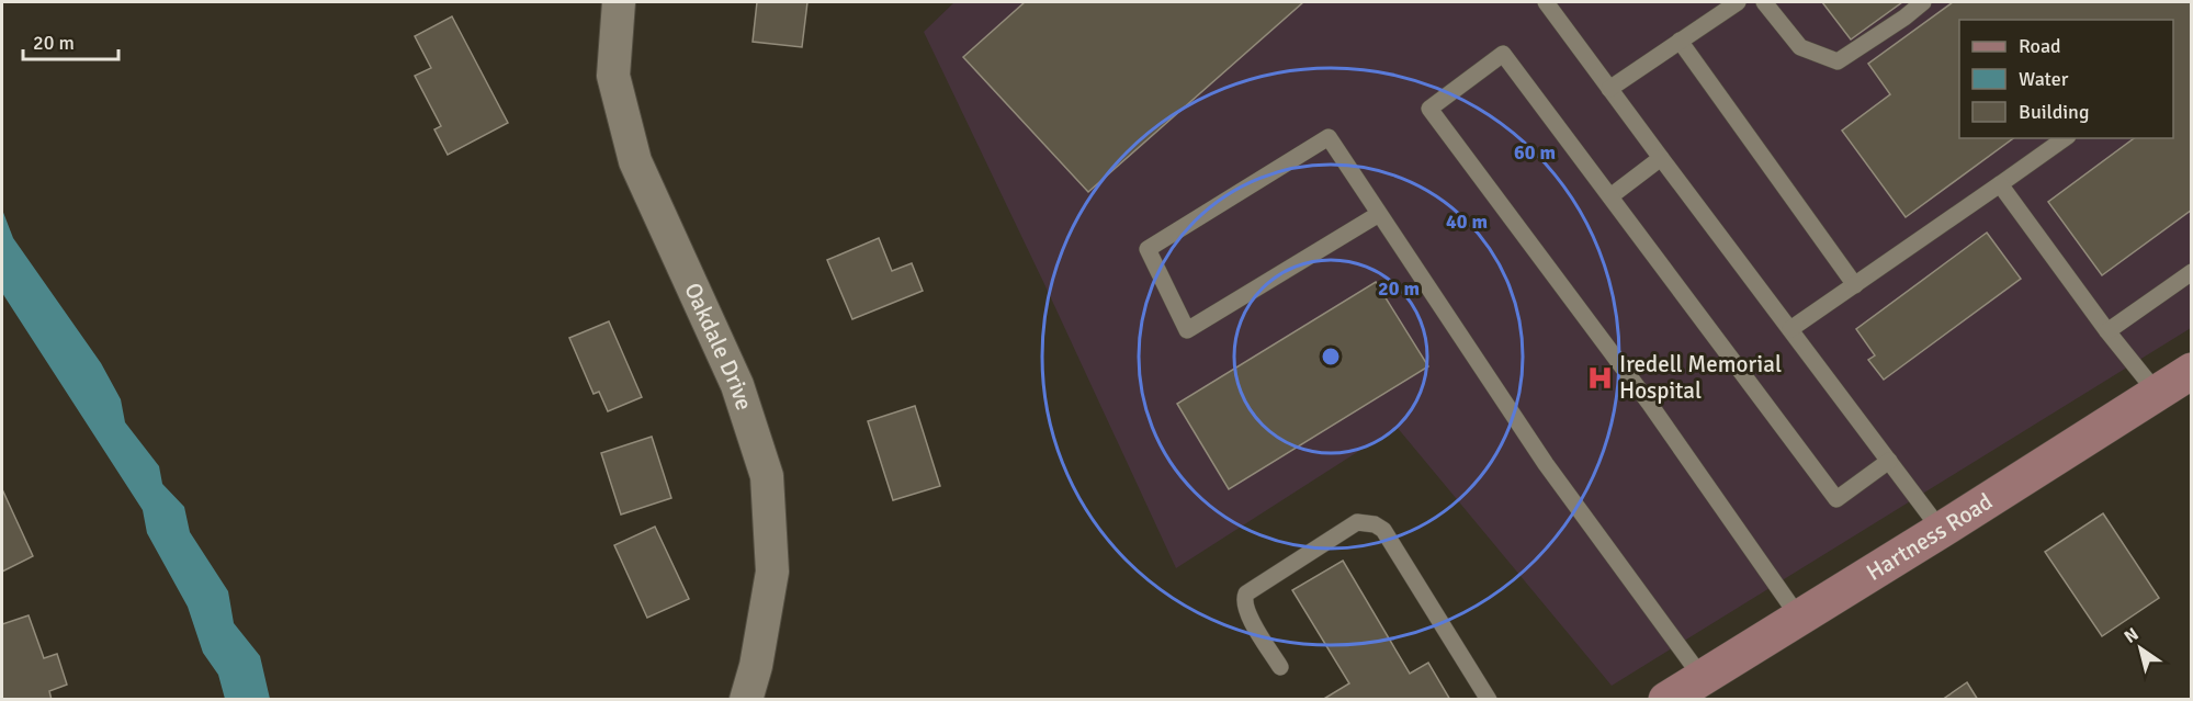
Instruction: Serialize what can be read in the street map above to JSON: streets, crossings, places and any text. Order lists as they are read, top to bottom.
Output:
{
  "streets": {
    "main road": ["Hartness Road"],
    "street": ["Oakdale Drive"]
  },
  "places": {
    "hospital": ["Iredell Memorial Hospital"]
  },
  "legend": ["Road", "Water", "Building"],
  "scale_bar": "20 m",
  "north": "top left",
  "rings": ["60 m", "40 m", "20 m"]
}
